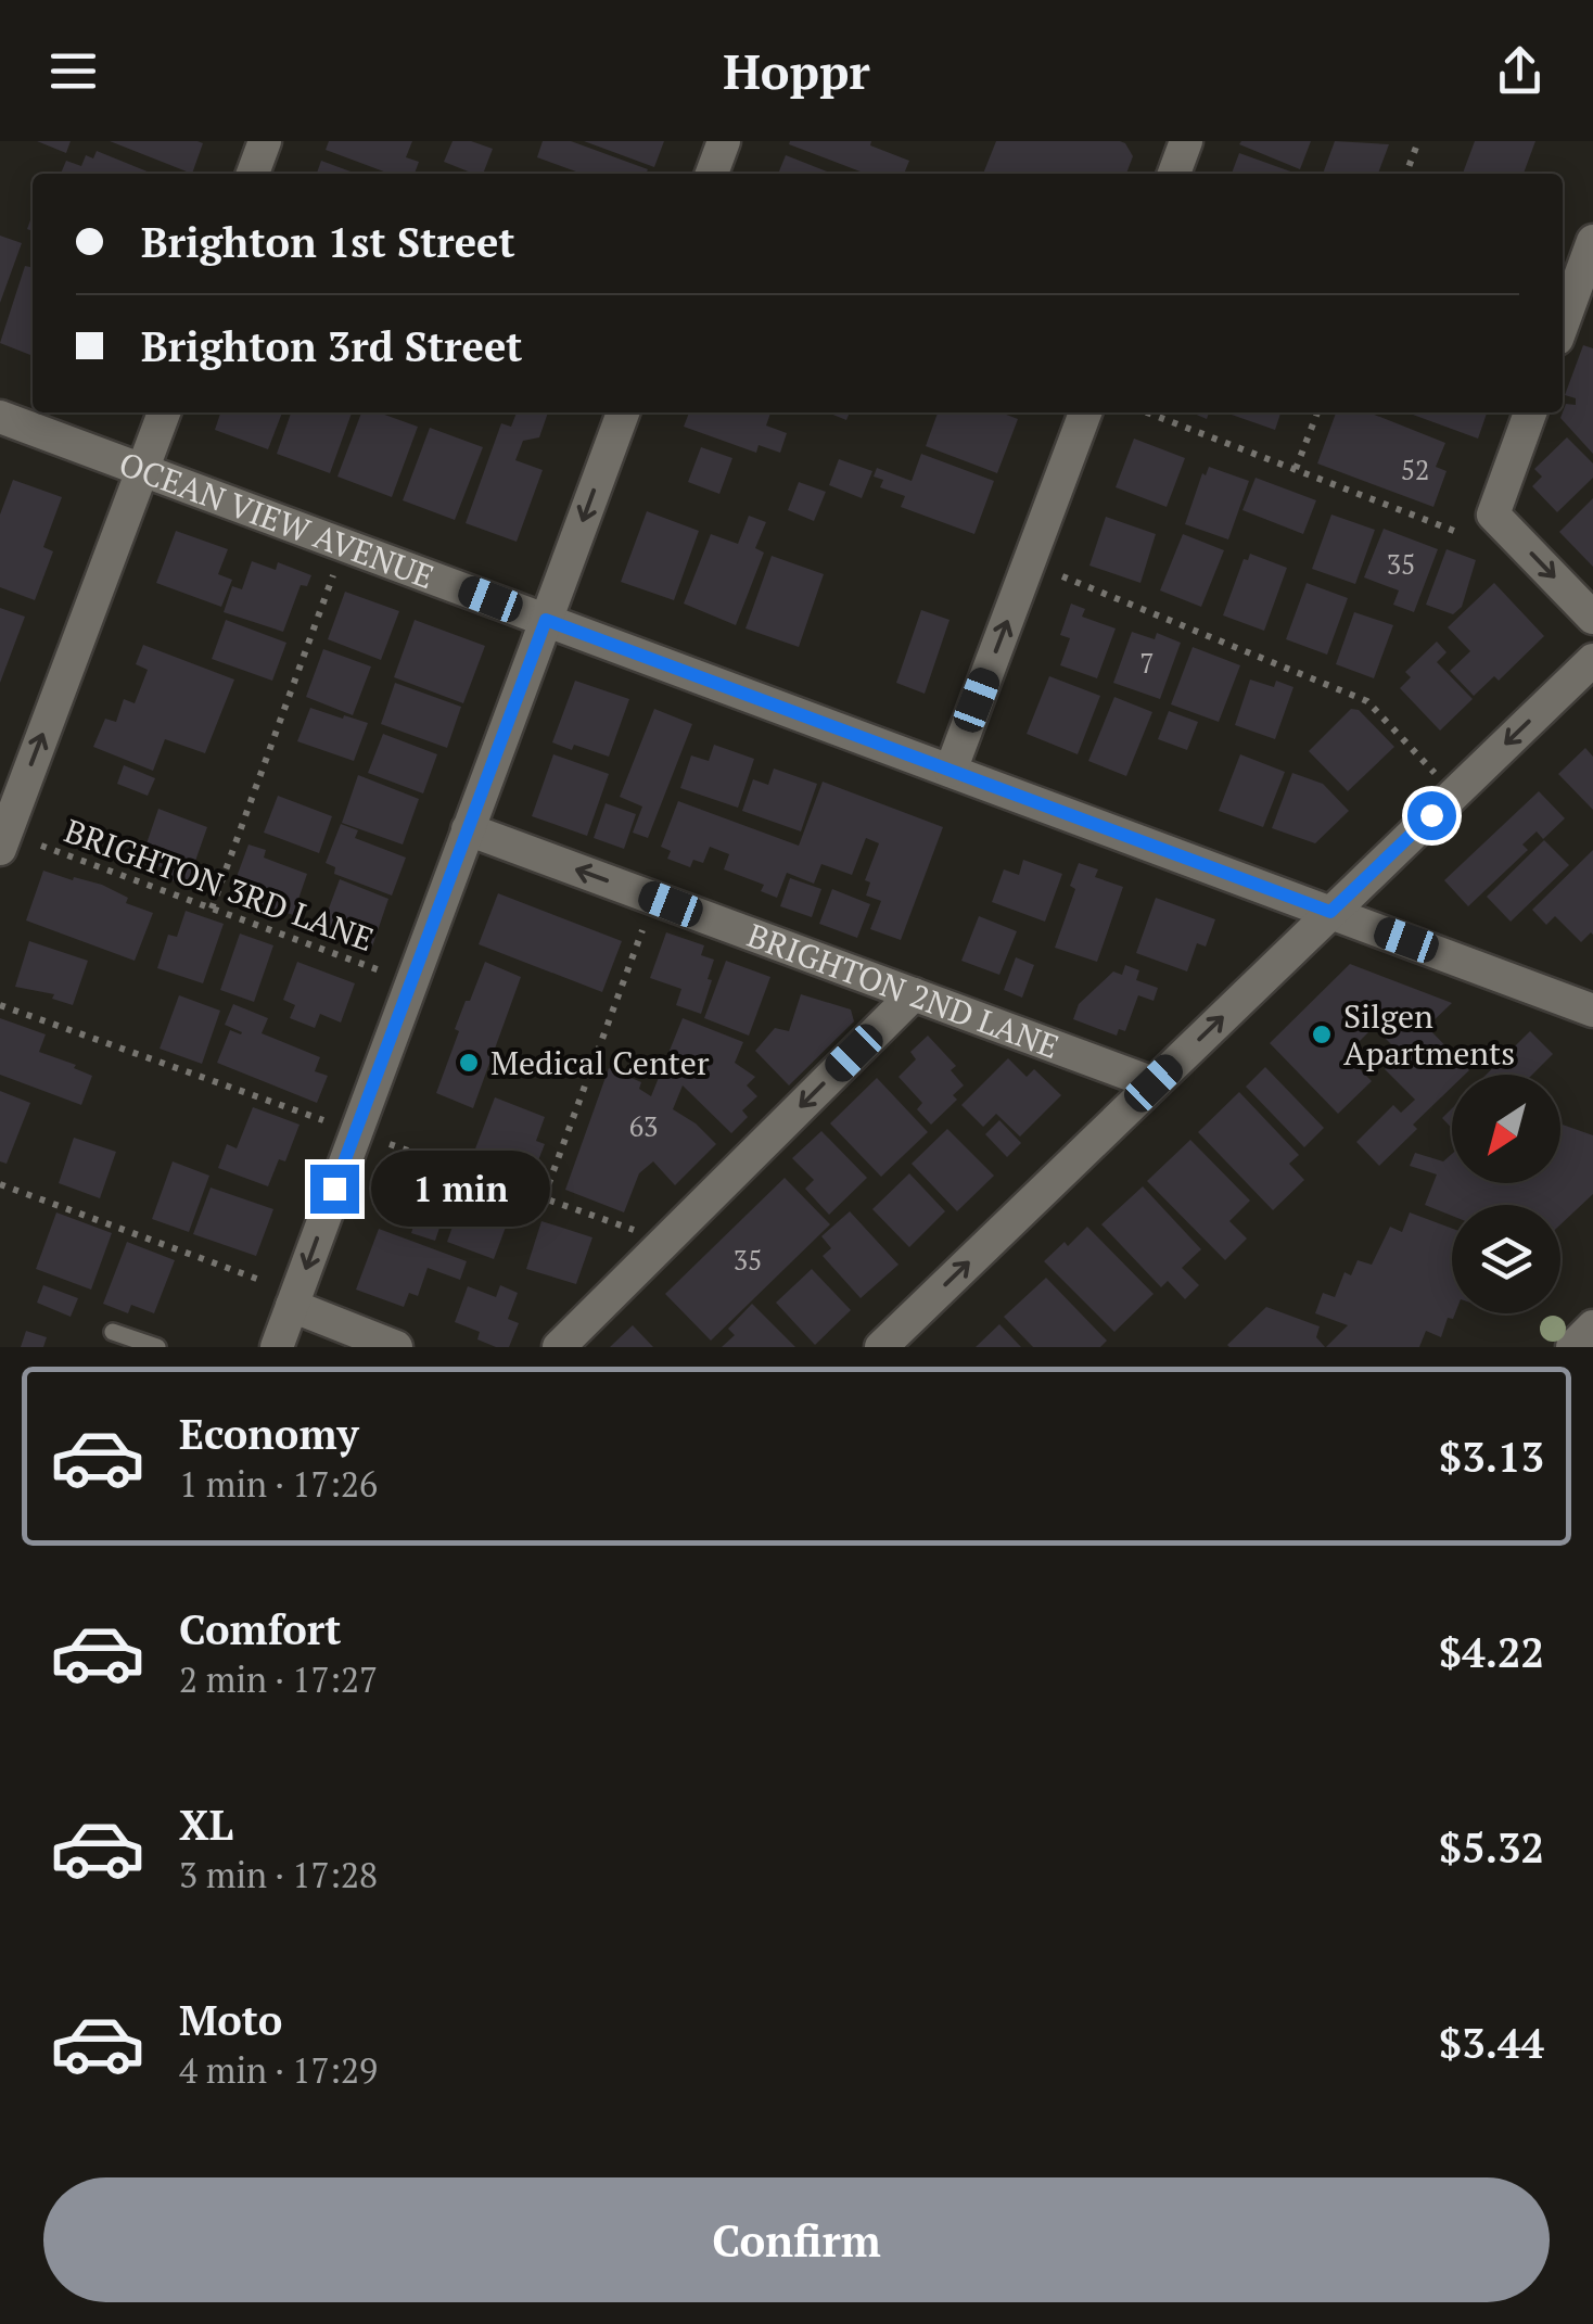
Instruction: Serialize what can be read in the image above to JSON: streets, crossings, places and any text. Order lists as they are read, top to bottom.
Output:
{
  "streets": {
    "street": ["OCEAN VIEW AVENUE", "BRIGHTON 2ND LANE"],
    "path": ["BRIGHTON 3RD LANE"]
  },
  "one_way": ["BRIGHTON 2ND LANE"],
  "places": ["Silgen Apartments", "Medical Center"],
  "house_numbers": [
    "52",
    "35",
    "7",
    "63",
    "35"
  ],
  "north": "bottom left",
  "page": {
    "header": "Hoppr",
    "banner": ["Brighton 1st Street", "Brighton 3rd Street"],
    "bubble": "1 min",
    "list": [
      {
        "name": "Economy",
        "note": "1 min · 17:26",
        "value": "$3.13"
      },
      {
        "name": "Comfort",
        "note": "2 min · 17:27",
        "value": "$4.22"
      },
      {
        "name": "XL",
        "note": "3 min · 17:28",
        "value": "$5.32"
      },
      {
        "name": "Moto",
        "note": "4 min · 17:29",
        "value": "$3.44"
      }
    ],
    "buttons": "Confirm"
  }
}
